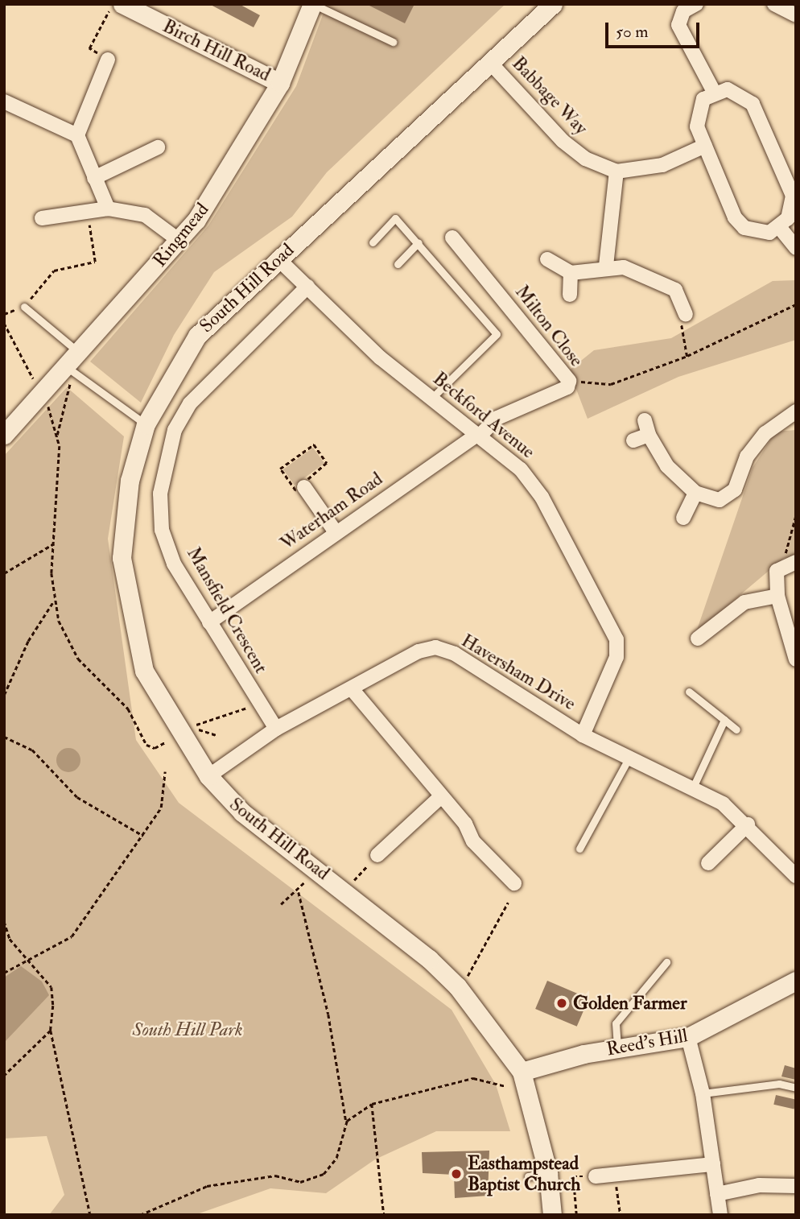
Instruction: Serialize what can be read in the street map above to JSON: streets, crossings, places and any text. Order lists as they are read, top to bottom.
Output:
{
  "streets": {
    "street": [
      "Birch Hill Road",
      "Babbage Way",
      "Ringmead",
      "South Hill Road",
      "Milton Close",
      "Beckford Avenue",
      "Waterham Road",
      "Mansfield Crescent",
      "Haversham Drive",
      "Reed's Hill"
    ]
  },
  "crossings": [
    ["Birch Hill Road", "Ringmead"],
    ["Babbage Way", "South Hill Road"],
    ["South Hill Road", "Beckford Avenue"],
    ["South Hill Road", "Haversham Drive"],
    ["South Hill Road", "Reed's Hill"],
    ["Milton Close", "Beckford Avenue"],
    ["Milton Close", "Waterham Road"],
    ["Beckford Avenue", "Waterham Road"],
    ["Beckford Avenue", "Mansfield Crescent"],
    ["Beckford Avenue", "Haversham Drive"],
    ["Waterham Road", "Mansfield Crescent"],
    ["Mansfield Crescent", "Haversham Drive"]
  ],
  "parks": ["South Hill Park"],
  "places": ["Golden Farmer", "Easthampstead Baptist Church"],
  "scale_bar": "50 m"
}
